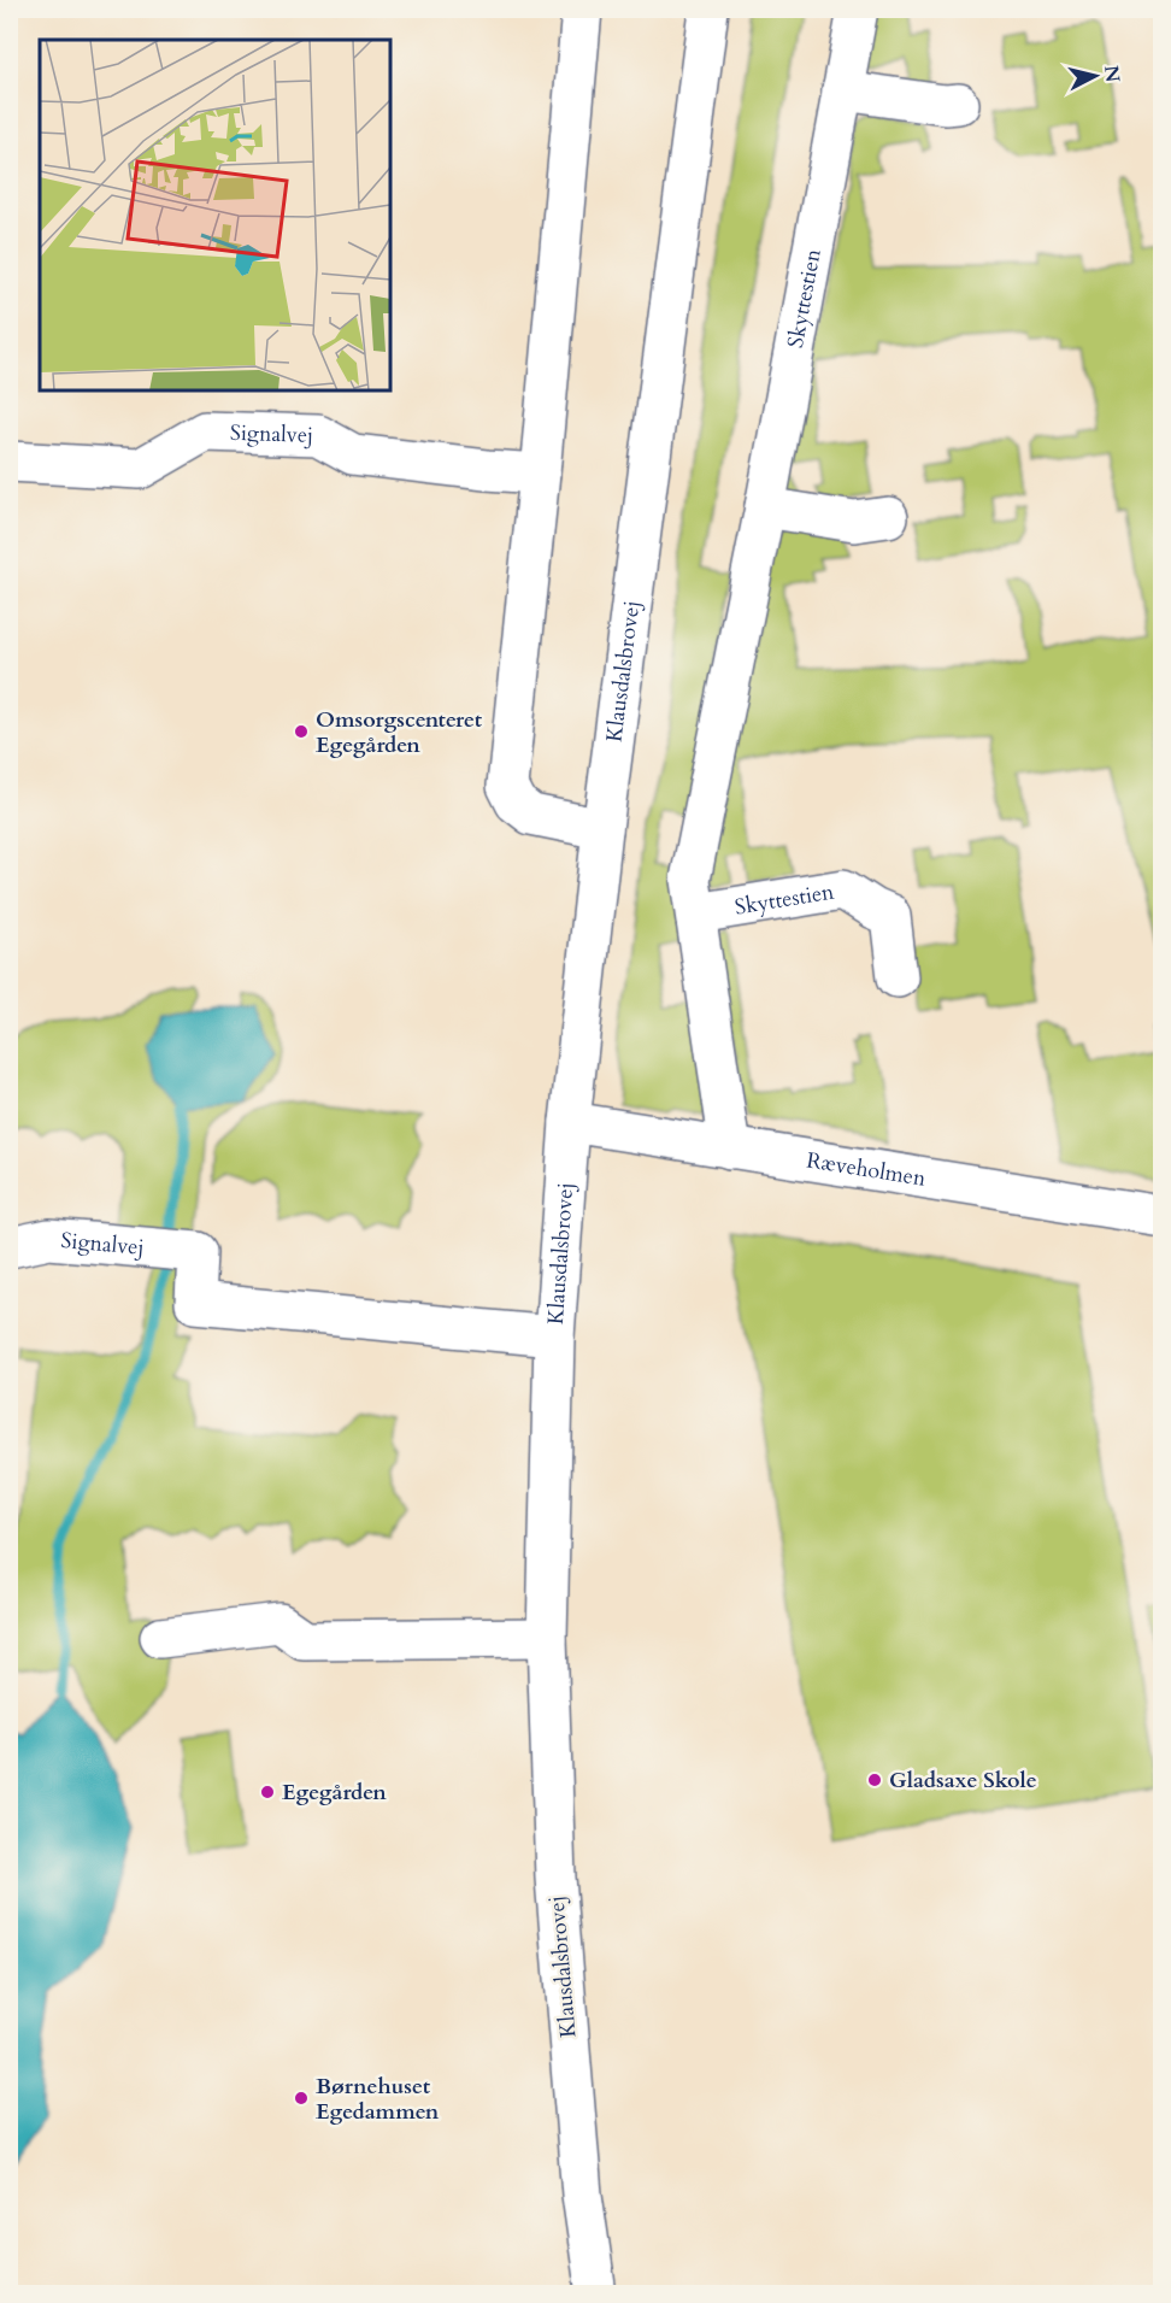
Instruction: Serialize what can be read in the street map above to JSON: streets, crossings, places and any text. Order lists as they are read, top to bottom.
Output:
{
  "streets": {
    "street": [
      "Skyttestien",
      "Signalvej",
      "Klausdalsbrovej",
      "Ræveholmen"
    ]
  },
  "crossings": [
    ["Skyttestien", "Ræveholmen"],
    ["Signalvej", "Klausdalsbrovej"],
    ["Klausdalsbrovej", "Ræveholmen"]
  ],
  "places": [
    "Omsorgscenteret Egegården",
    "Gladsaxe Skole",
    "Egegården",
    "Børnehuset Egedammen"
  ],
  "north": "right"
}
